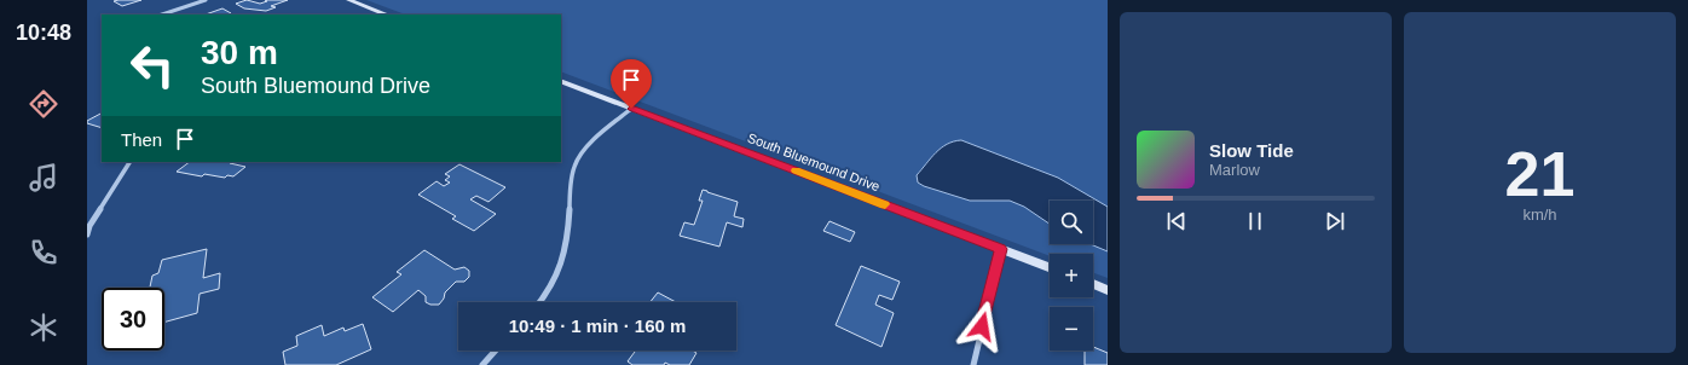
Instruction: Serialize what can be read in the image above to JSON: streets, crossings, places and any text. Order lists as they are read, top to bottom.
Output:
{
  "streets": {
    "main road": ["South Bluemound Drive"]
  },
  "page": {
    "tabs": "10:48",
    "tile": ["21", "km/h"],
    "turn": ["30 m", "South Bluemound Drive"],
    "then": "Then",
    "song": ["Slow Tide", "Marlow"],
    "map_buttons": ["+", "−"],
    "limit": "30",
    "trip": "10:49 · 1 min · 160 m"
  }
}
